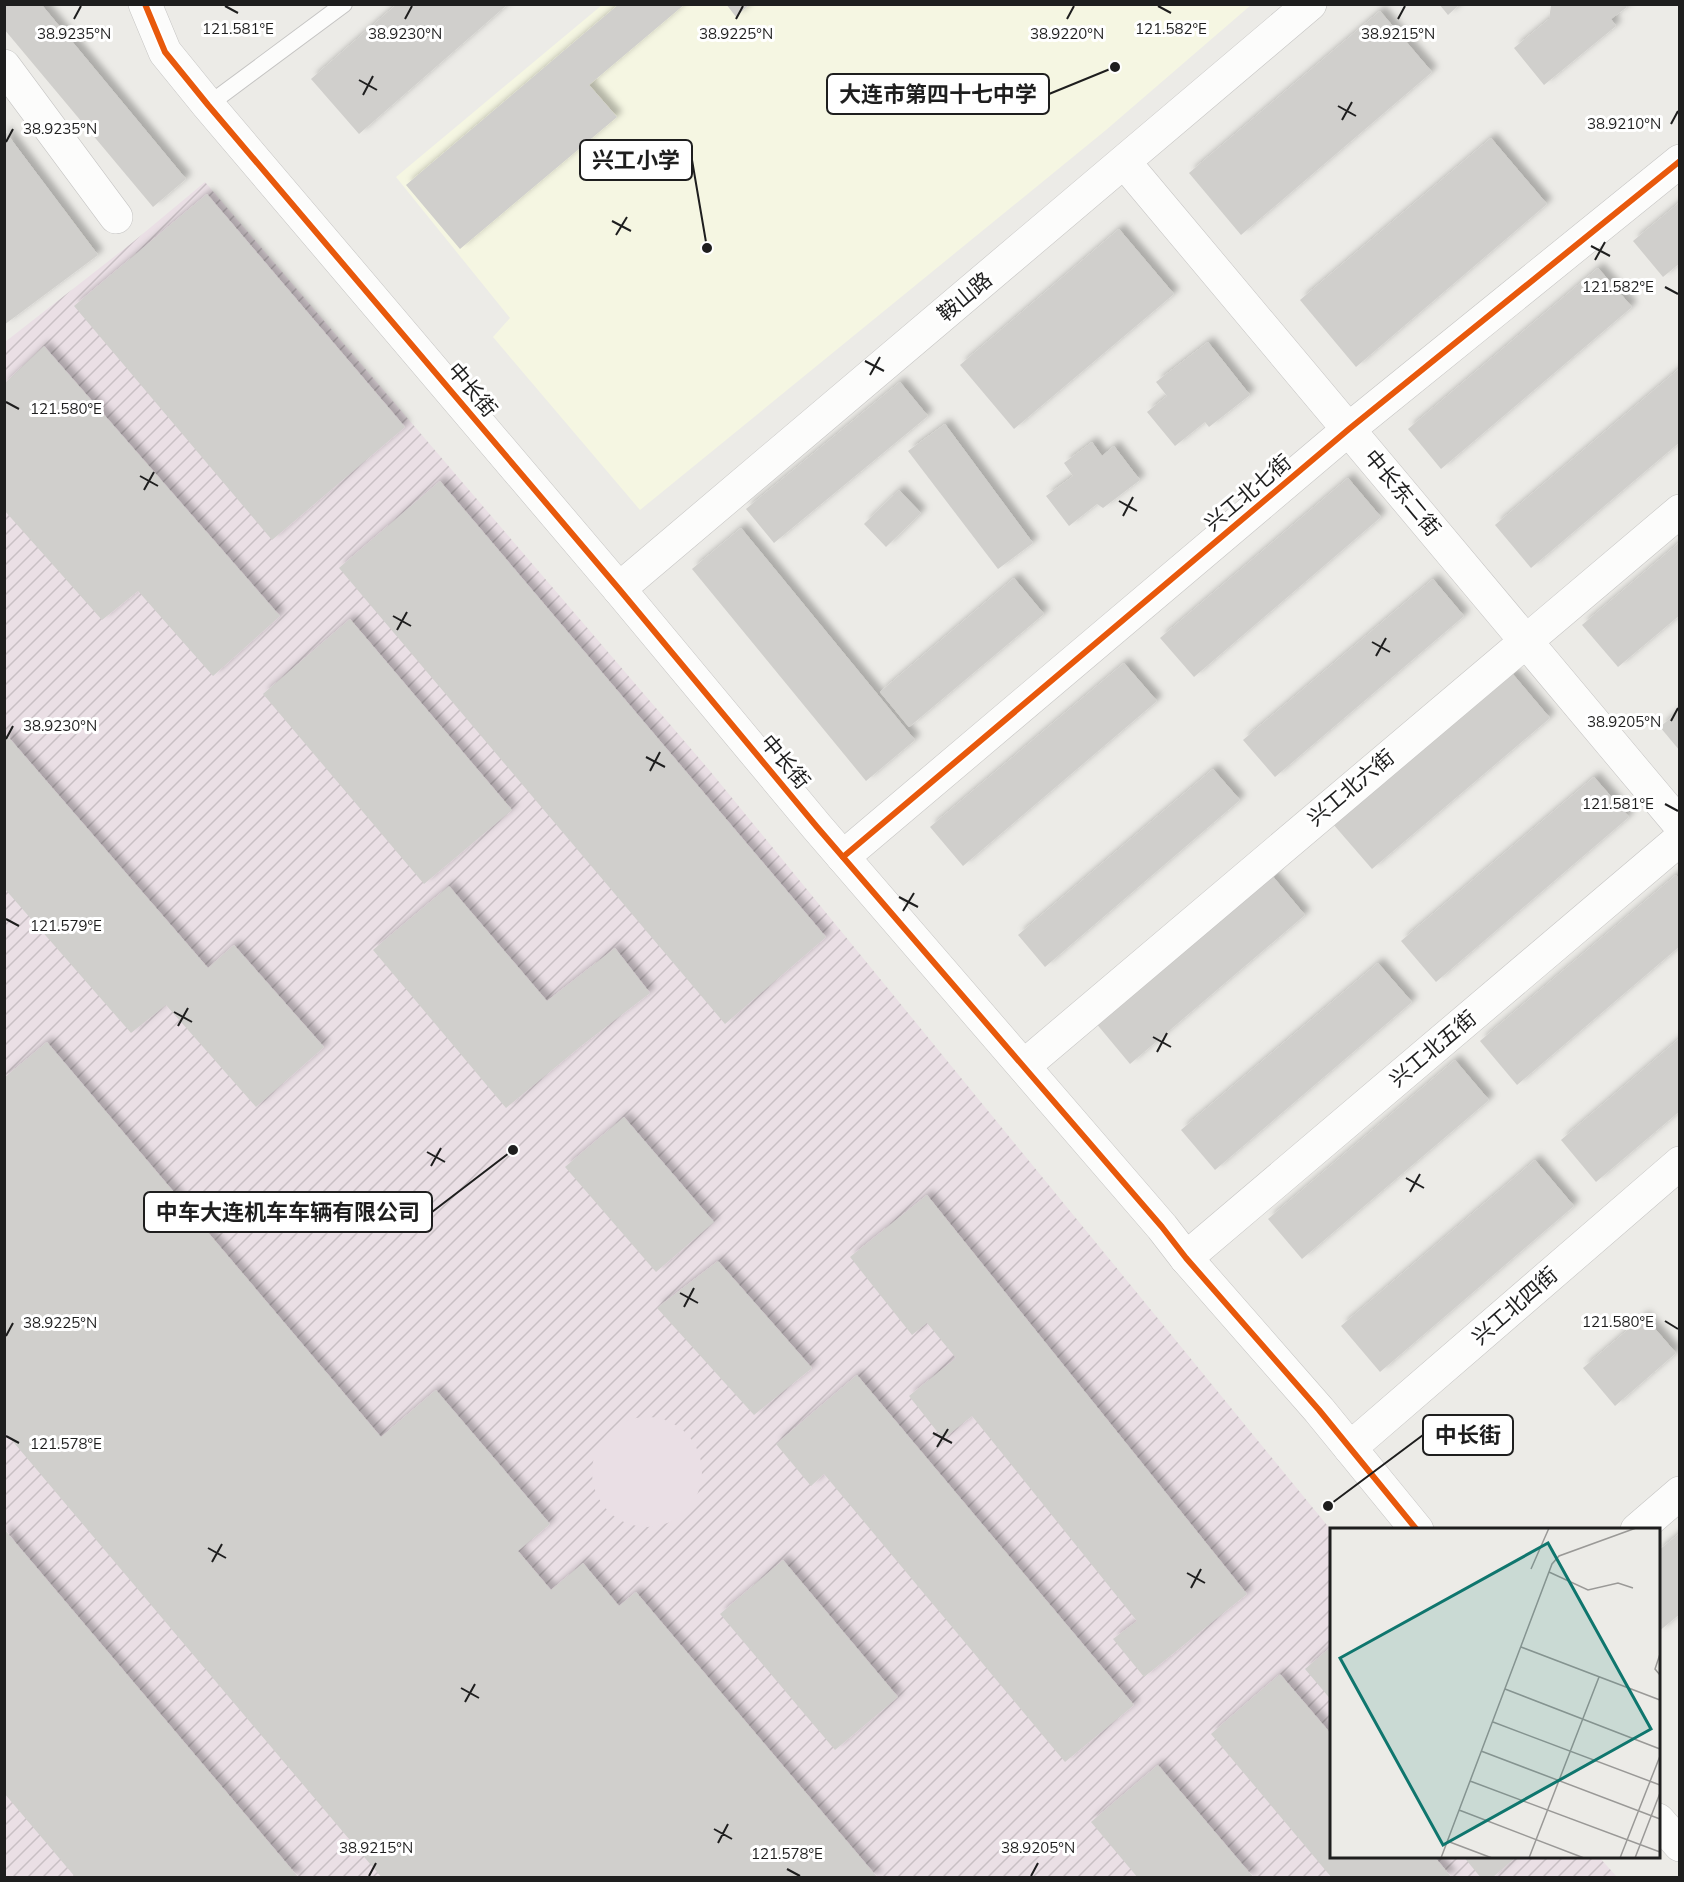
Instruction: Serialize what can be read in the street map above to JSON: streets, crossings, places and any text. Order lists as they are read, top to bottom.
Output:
{
  "streets": {
    "street": [
      "鞍山路",
      "中长街",
      "兴工北七街",
      "中长东二街",
      "兴工北六街",
      "兴工北五街",
      "兴工北四街"
    ]
  },
  "crossings": [
    ["鞍山路", "中长街"],
    ["鞍山路", "中长东二街"],
    ["中长街", "兴工北七街"],
    ["中长街", "兴工北六街"],
    ["中长街", "兴工北五街"],
    ["中长街", "兴工北四街"],
    ["兴工北七街", "中长东二街"],
    ["中长东二街", "兴工北六街"]
  ],
  "places": [
    "大连市第四十七中学",
    "兴工小学",
    "中车大连机车车辆有限公司",
    "中长街"
  ],
  "coordinates": [
    "121.582°E",
    "121.581°E",
    "38.9235°N",
    "38.9230°N",
    "38.9225°N",
    "38.9220°N",
    "38.9215°N",
    "38.9210°N",
    "121.580°E",
    "38.9205°N",
    "121.579°E",
    "121.578°E"
  ]
}
